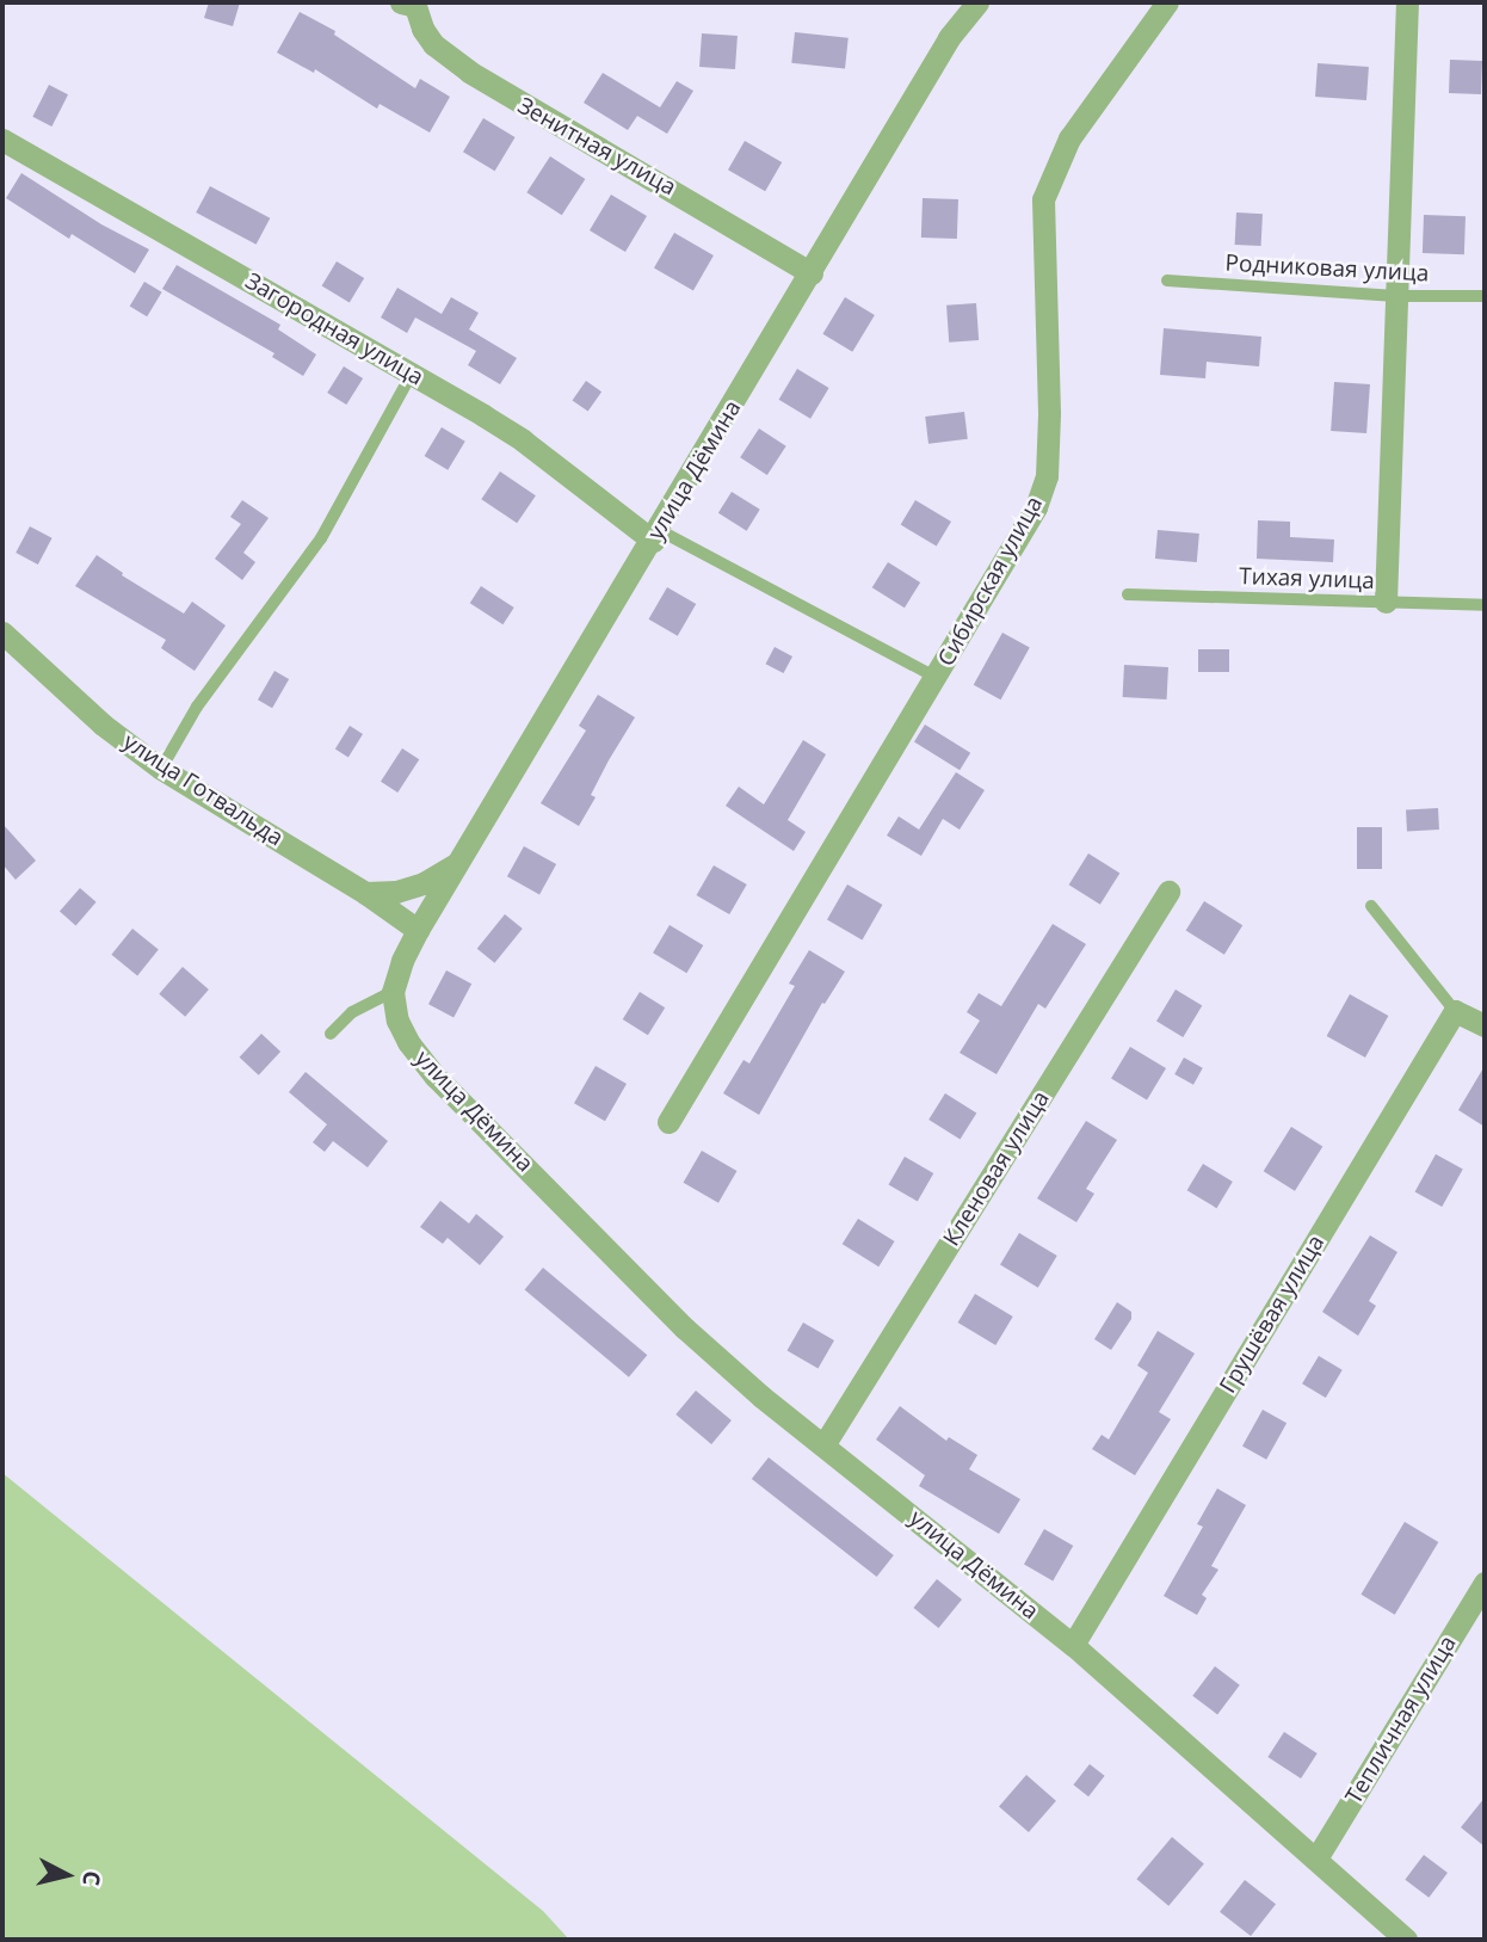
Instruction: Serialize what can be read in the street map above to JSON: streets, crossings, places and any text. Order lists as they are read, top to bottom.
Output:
{
  "streets": {
    "street": [
      "Зенитная улица",
      "Загородная улица",
      "улица Дёмина",
      "Сибирская улица",
      "улица Готвальда",
      "Кленовая улица",
      "Грушёвая улица",
      "Тепличная улица"
    ],
    "lane": ["Родниковая улица", "Тихая улица"]
  },
  "crossings": [
    ["Зенитная улица", "улица Дёмина"],
    ["Загородная улица", "улица Дёмина"],
    ["улица Дёмина", "улица Готвальда"],
    ["улица Дёмина", "Кленовая улица"],
    ["улица Дёмина", "Грушёвая улица"],
    ["улица Дёмина", "Тепличная улица"]
  ],
  "north": "right"
}
